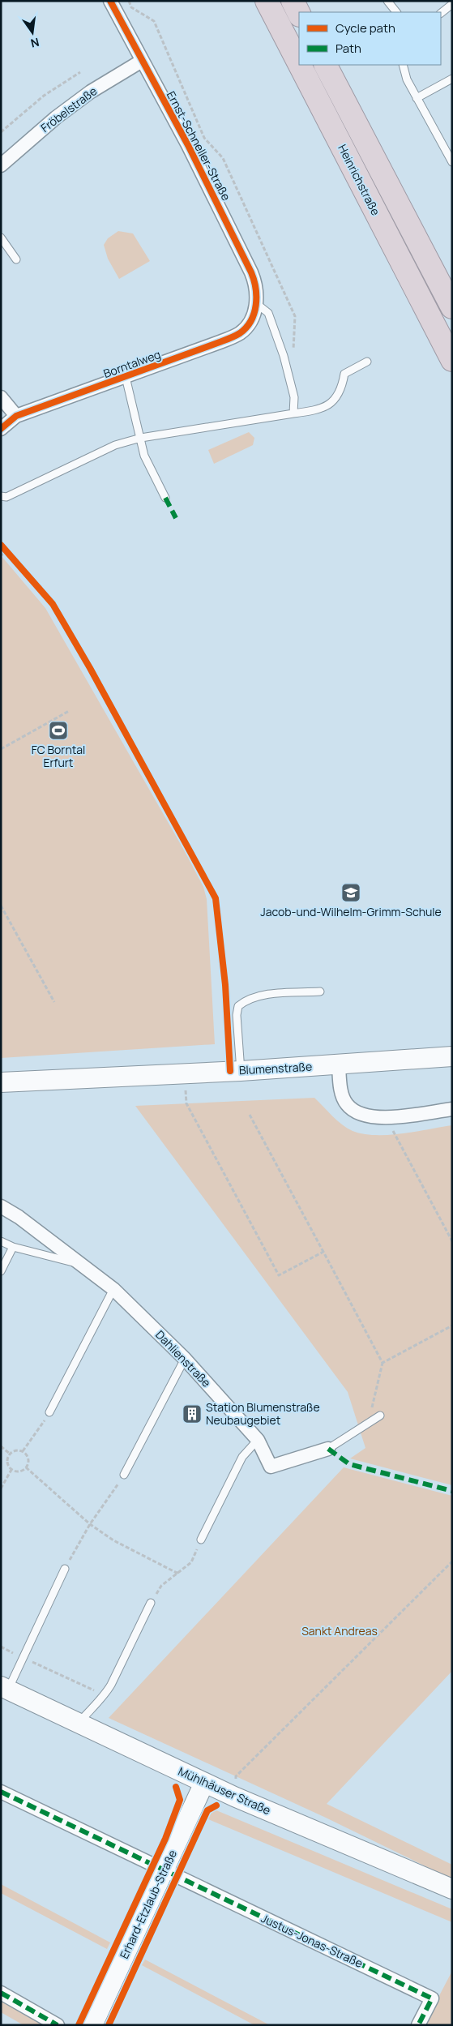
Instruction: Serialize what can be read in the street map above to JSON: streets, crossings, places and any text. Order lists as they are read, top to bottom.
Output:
{
  "streets": {
    "highway": ["Heinrichstraße"],
    "street": [
      "Fröbelstraße",
      "Ernst-Schneller-Straße",
      "Borntalweg",
      "Blumenstraße",
      "Dahlienstraße",
      "Mühlhäuser Straße",
      "Erhard-Etzlaub-Straße",
      "Justus-Jonas-Straße"
    ]
  },
  "crossings": [
    ["Fröbelstraße", "Ernst-Schneller-Straße"],
    ["Ernst-Schneller-Straße", "Borntalweg"],
    ["Mühlhäuser Straße", "Erhard-Etzlaub-Straße"],
    ["Erhard-Etzlaub-Straße", "Justus-Jonas-Straße"]
  ],
  "parks": ["Sankt Andreas"],
  "places": {
    "sports": ["FC Borntal Erfurt"],
    "school or university": ["Jacob-und-Wilhelm-Grimm-Schule"],
    "building": ["Station Blumenstraße Neubaugebiet"]
  },
  "legend": ["Cycle path", "Path"],
  "north": "bottom"
}
